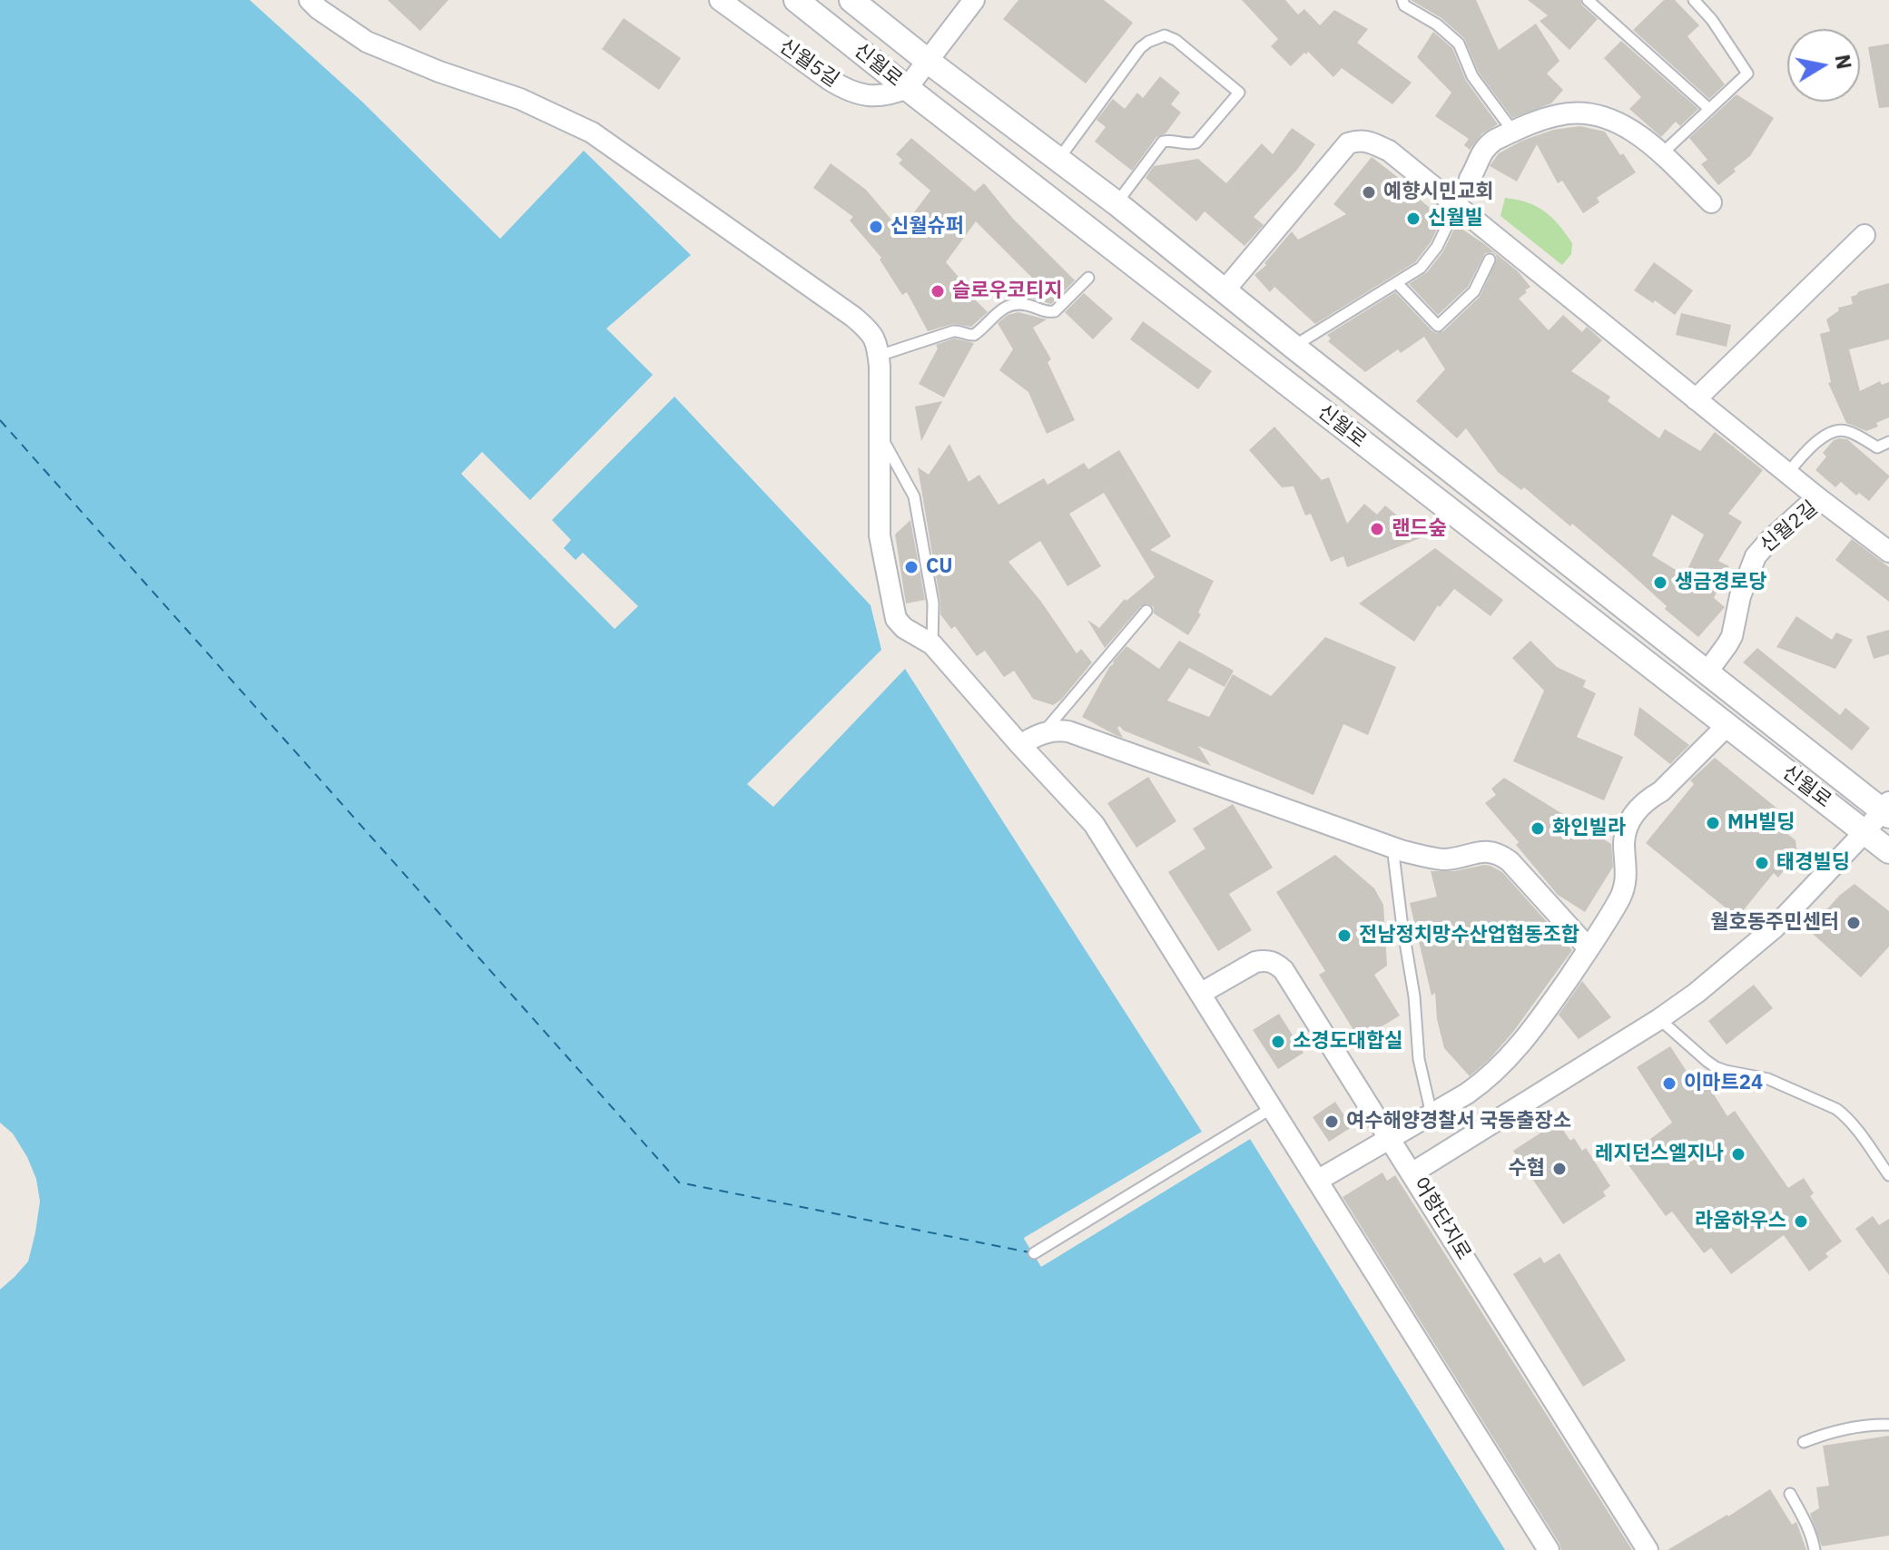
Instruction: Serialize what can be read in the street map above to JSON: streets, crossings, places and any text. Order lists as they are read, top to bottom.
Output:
{
  "streets": {
    "street": [
      "신월5길",
      "신월로",
      "신월2길",
      "어항단지로"
    ]
  },
  "crossings": [
    ["신월5길", "신월로"],
    ["신월로", "신월2길"],
    ["신월로", "어항단지로"]
  ],
  "places": [
    "예향시민교회",
    "신월빌",
    "신월슈퍼",
    "슬로우코티지",
    "랜드숲",
    "CU",
    "생금경로당",
    "MH빌딩",
    "화인빌라",
    "태경빌딩",
    "월호동주민센터",
    "전남정치망수산업협동조합",
    "소경도대합실",
    "이마트24",
    "여수해양경찰서 국동출장소",
    "레지던스엘지나",
    "수협",
    "라움하우스"
  ],
  "north": "right"
}
